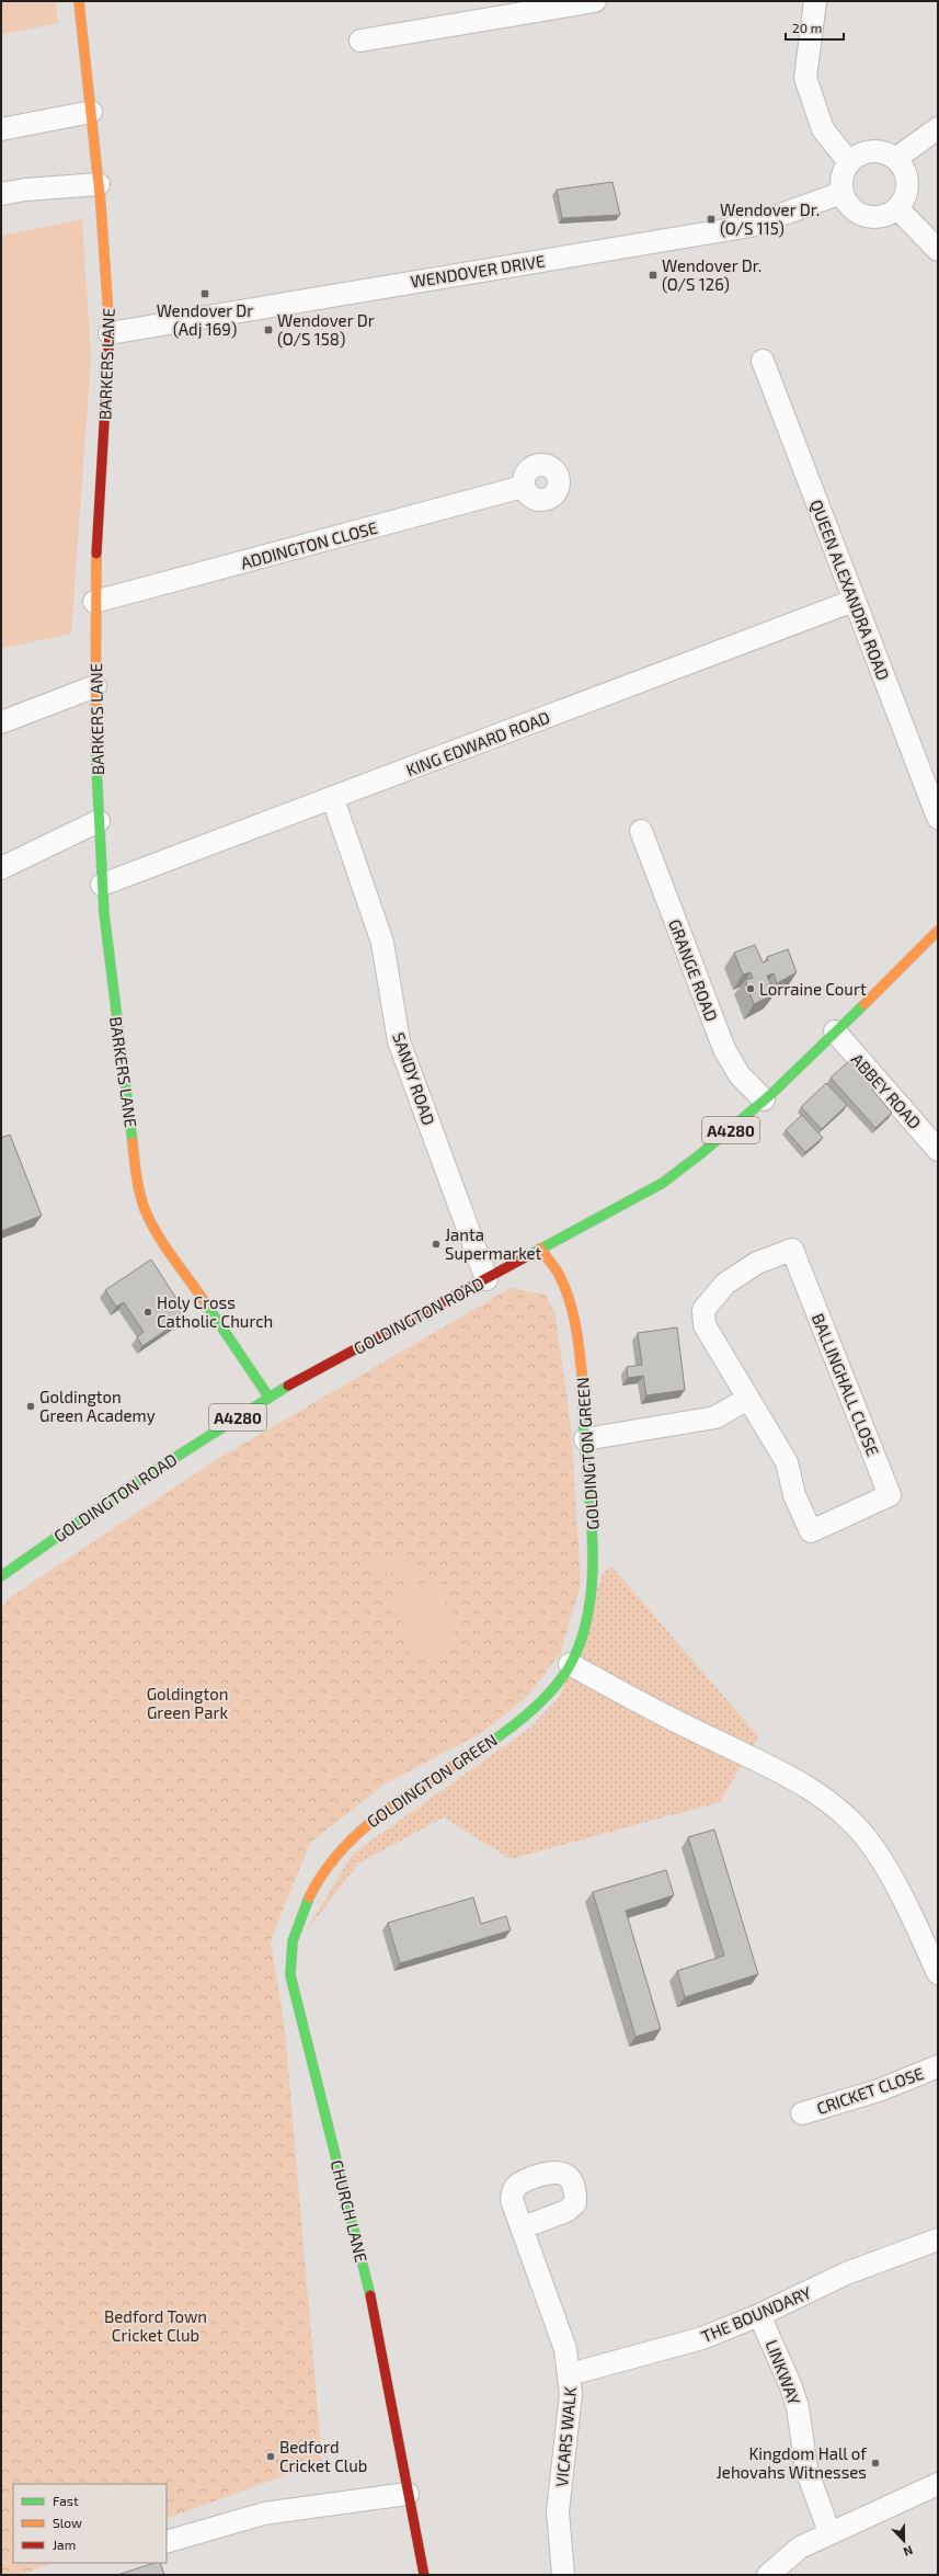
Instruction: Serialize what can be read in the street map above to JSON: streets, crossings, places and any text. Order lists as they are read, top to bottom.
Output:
{
  "streets": {
    "street": [
      "WENDOVER DRIVE",
      "BARKERS LANE",
      "ADDINGTON CLOSE",
      "QUEEN ALEXANDRA ROAD",
      "KING EDWARD ROAD",
      "GRANGE ROAD",
      "SANDY ROAD",
      "ABBEY ROAD",
      "A4280",
      "GOLDINGTON ROAD",
      "BALLINGHALL CLOSE",
      "GOLDINGTON GREEN",
      "CRICKET CLOSE",
      "CHURCH LANE",
      "THE BOUNDARY",
      "LINKWAY",
      "VICARS WALK"
    ]
  },
  "crossings": [
    ["WENDOVER DRIVE", "BARKERS LANE"],
    ["BARKERS LANE", "ADDINGTON CLOSE"],
    ["BARKERS LANE", "KING EDWARD ROAD"],
    ["BARKERS LANE", "GOLDINGTON ROAD"],
    ["QUEEN ALEXANDRA ROAD", "KING EDWARD ROAD"],
    ["KING EDWARD ROAD", "SANDY ROAD"],
    ["GRANGE ROAD", "GOLDINGTON ROAD"],
    ["SANDY ROAD", "GOLDINGTON ROAD"],
    ["ABBEY ROAD", "GOLDINGTON ROAD"],
    ["GOLDINGTON ROAD", "GOLDINGTON GREEN"],
    ["GOLDINGTON GREEN", "CHURCH LANE"],
    ["THE BOUNDARY", "LINKWAY"],
    ["THE BOUNDARY", "VICARS WALK"]
  ],
  "parks": ["Goldington Green Park", "Bedford Town Cricket Club"],
  "places": {
    "transit": [
      "Wendover Dr. (O/S 115)",
      "Wendover Dr. (O/S 126)",
      "Wendover Dr (Adj 169)",
      "Wendover Dr (O/S 158)"
    ],
    "other": [
      "Lorraine Court",
      "Janta Supermarket",
      "Holy Cross Catholic Church",
      "Goldington Green Academy",
      "Bedford Cricket Club",
      "Kingdom Hall of Jehovahs Witnesses"
    ]
  },
  "legend": ["Fast", "Slow", "Jam"],
  "scale_bar": "20 m",
  "north": "bottom"
}
